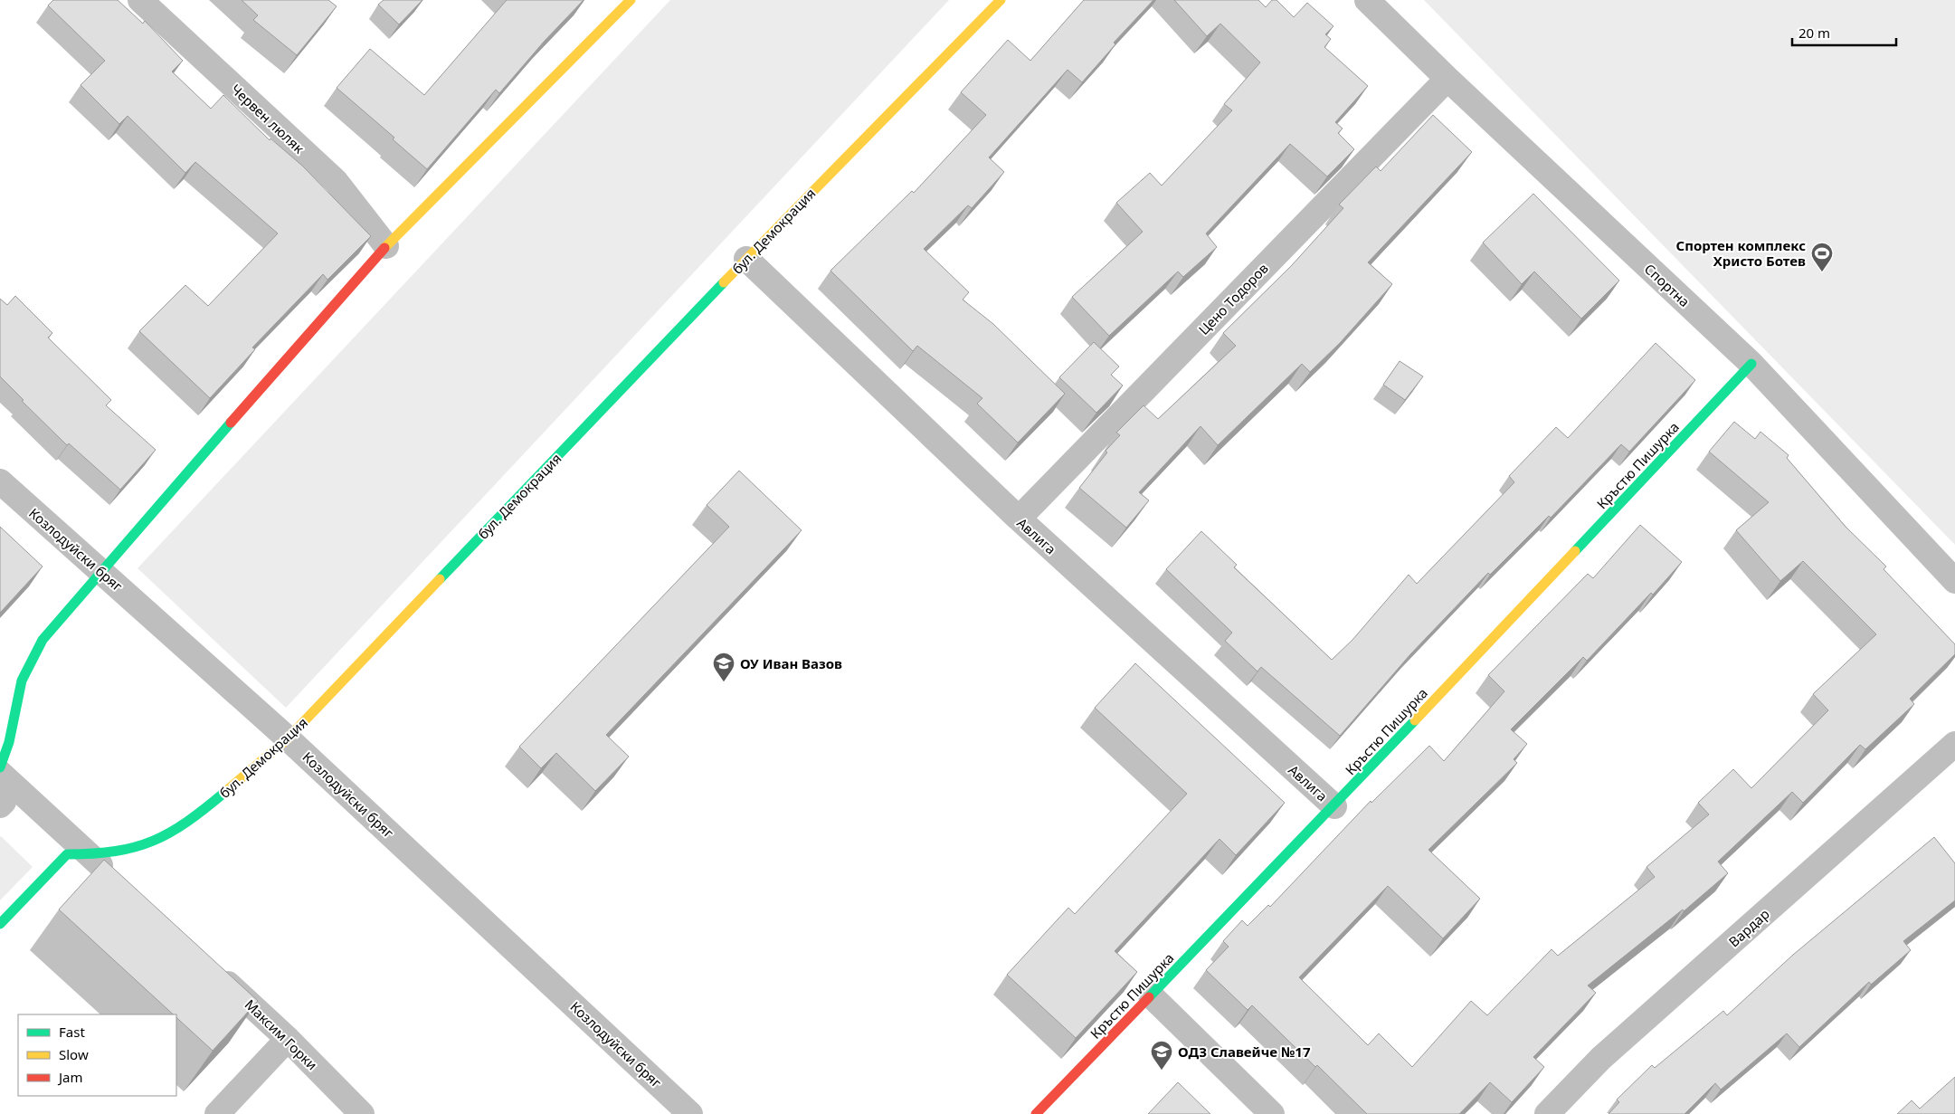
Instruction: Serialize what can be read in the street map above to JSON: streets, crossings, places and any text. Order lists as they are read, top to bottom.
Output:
{
  "streets": {
    "street": [
      "Червен люляк",
      "бул. Демокрация",
      "Спортна",
      "Цено Тодоров",
      "Кръстю Пишурка",
      "Авлига",
      "Козлодуйски бряг",
      "Вардар",
      "Максим Горки"
    ]
  },
  "crossings": [
    ["бул. Демокрация", "Авлига"],
    ["бул. Демокрация", "Козлодуйски бряг"],
    ["Спортна", "Цено Тодоров"],
    ["Спортна", "Кръстю Пишурка"],
    ["Цено Тодоров", "Авлига"],
    ["Кръстю Пишурка", "Авлига"]
  ],
  "places": {
    "sports": ["Спортен комплекс Христо Ботев"],
    "school or university": ["ОУ Иван Вазов", "ОДЗ Славейче №17"]
  },
  "legend": ["Fast", "Slow", "Jam"],
  "scale_bar": "20 m"
}
